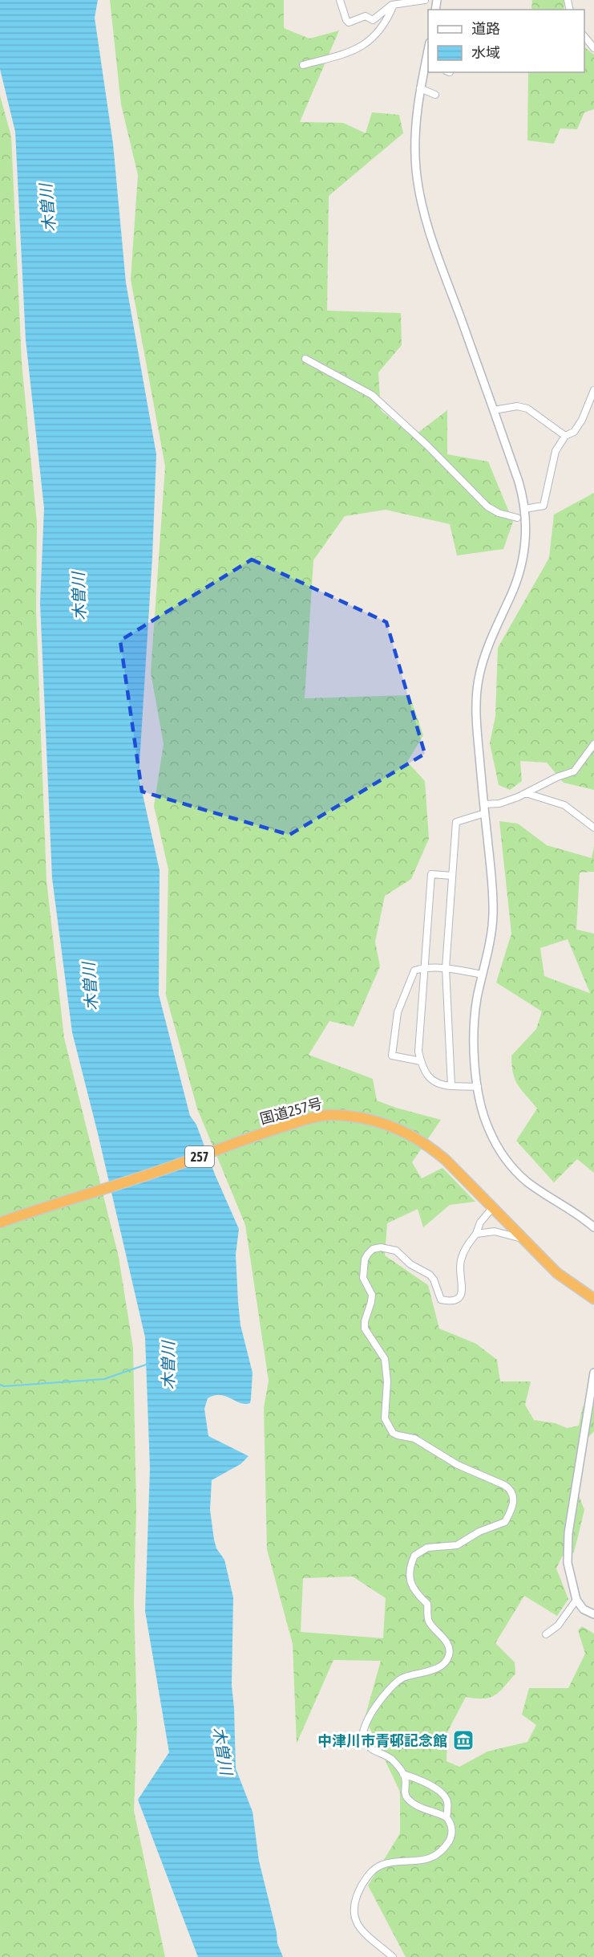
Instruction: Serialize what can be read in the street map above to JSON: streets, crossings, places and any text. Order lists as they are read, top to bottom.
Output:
{
  "streets": {
    "highway": ["国道257号", "257"]
  },
  "water": ["木曽川"],
  "places": {
    "museum": ["中津川市青邨記念館"]
  },
  "legend": ["道路", "水域"]
}
